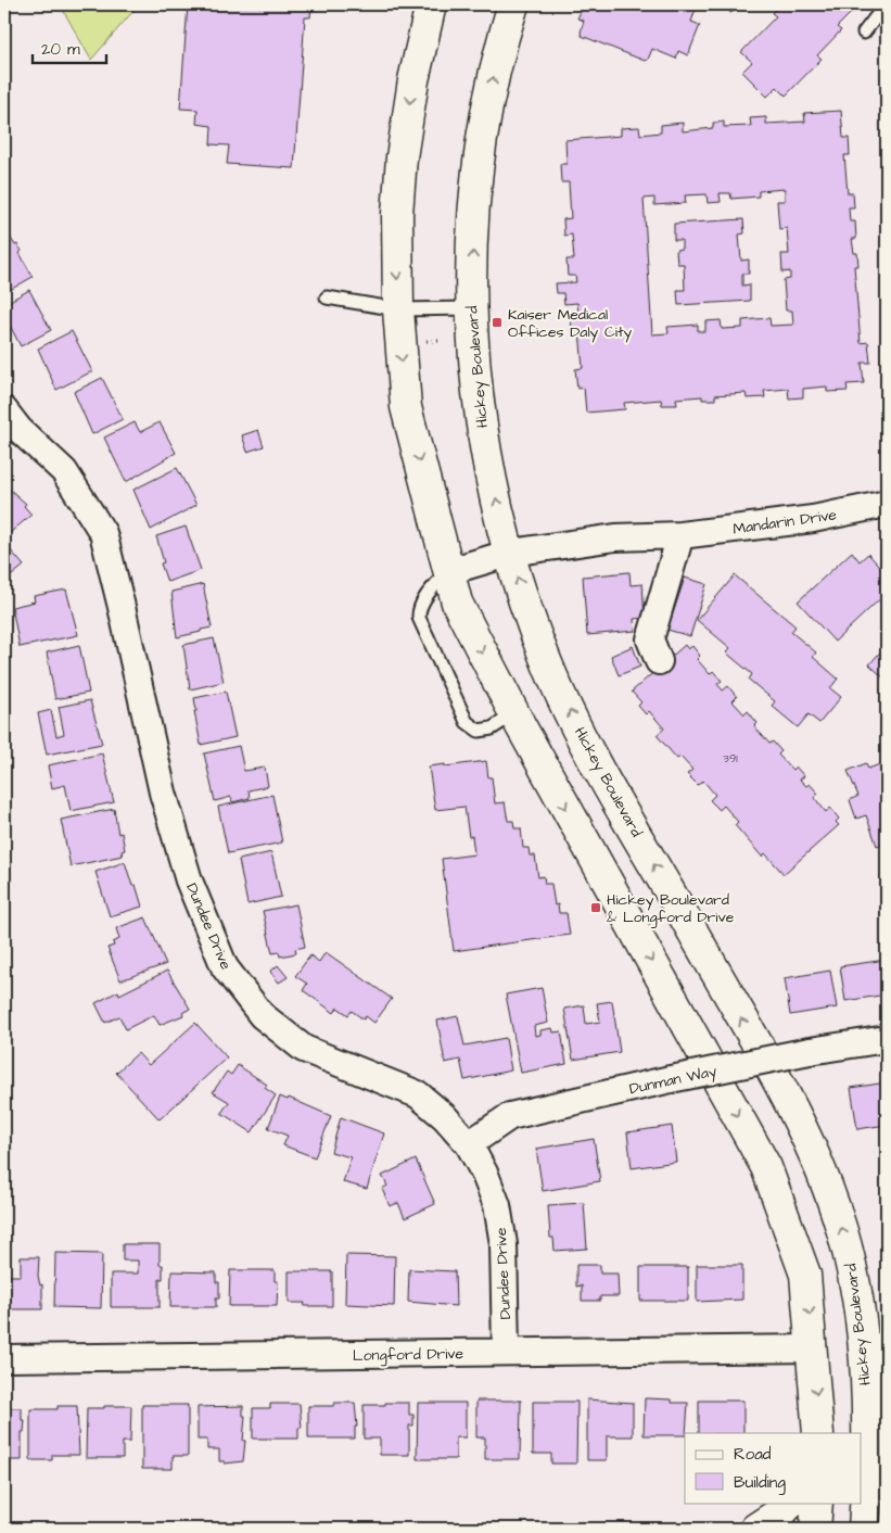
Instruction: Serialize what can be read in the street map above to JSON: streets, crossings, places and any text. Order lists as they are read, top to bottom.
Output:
{
  "streets": {
    "main road": ["Hickey Boulevard"],
    "street": [
      "Mandarin Drive",
      "Dundee Drive",
      "Dunman Way",
      "Longford Drive"
    ]
  },
  "crossings": [
    ["Hickey Boulevard", "Mandarin Drive"],
    ["Dundee Drive", "Dunman Way"],
    ["Dundee Drive", "Longford Drive"]
  ],
  "places": {
    "transit": ["Kaiser Medical Offices Daly City", "Hickey Boulevard & Longford Drive"]
  },
  "house_numbers": ["391"],
  "legend": ["Road", "Building"],
  "scale_bar": "20 m"
}
